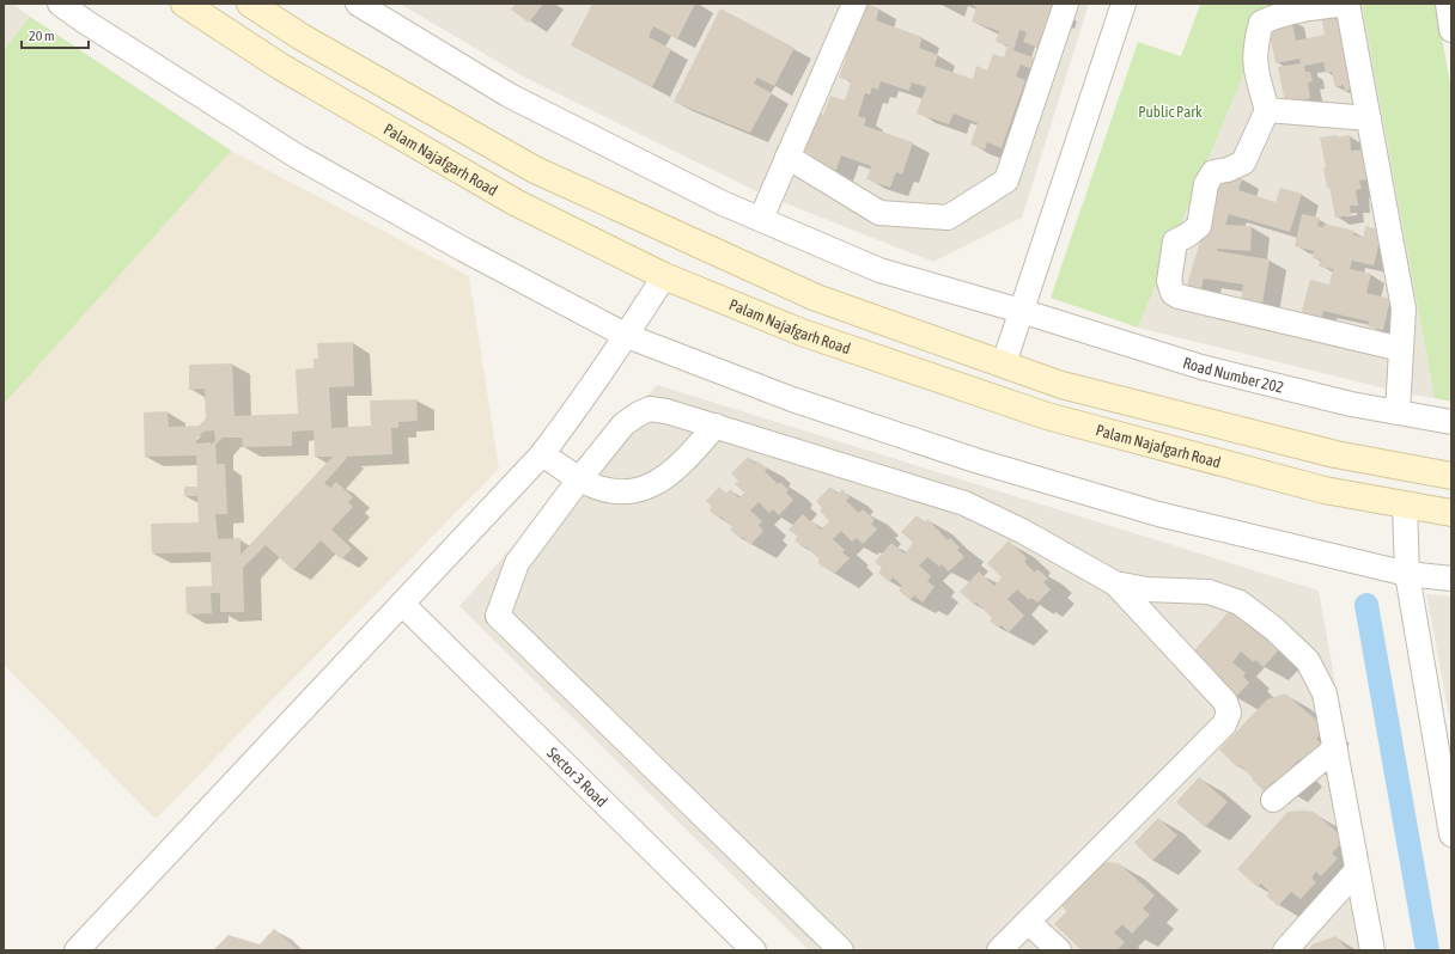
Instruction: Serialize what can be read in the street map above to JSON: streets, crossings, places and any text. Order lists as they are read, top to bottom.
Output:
{
  "streets": {
    "main road": ["Palam Najafgarh Road"],
    "street": ["Road Number 202", "Sector 3 Road"]
  },
  "parks": ["Public Park"],
  "scale_bar": "20 m"
}
